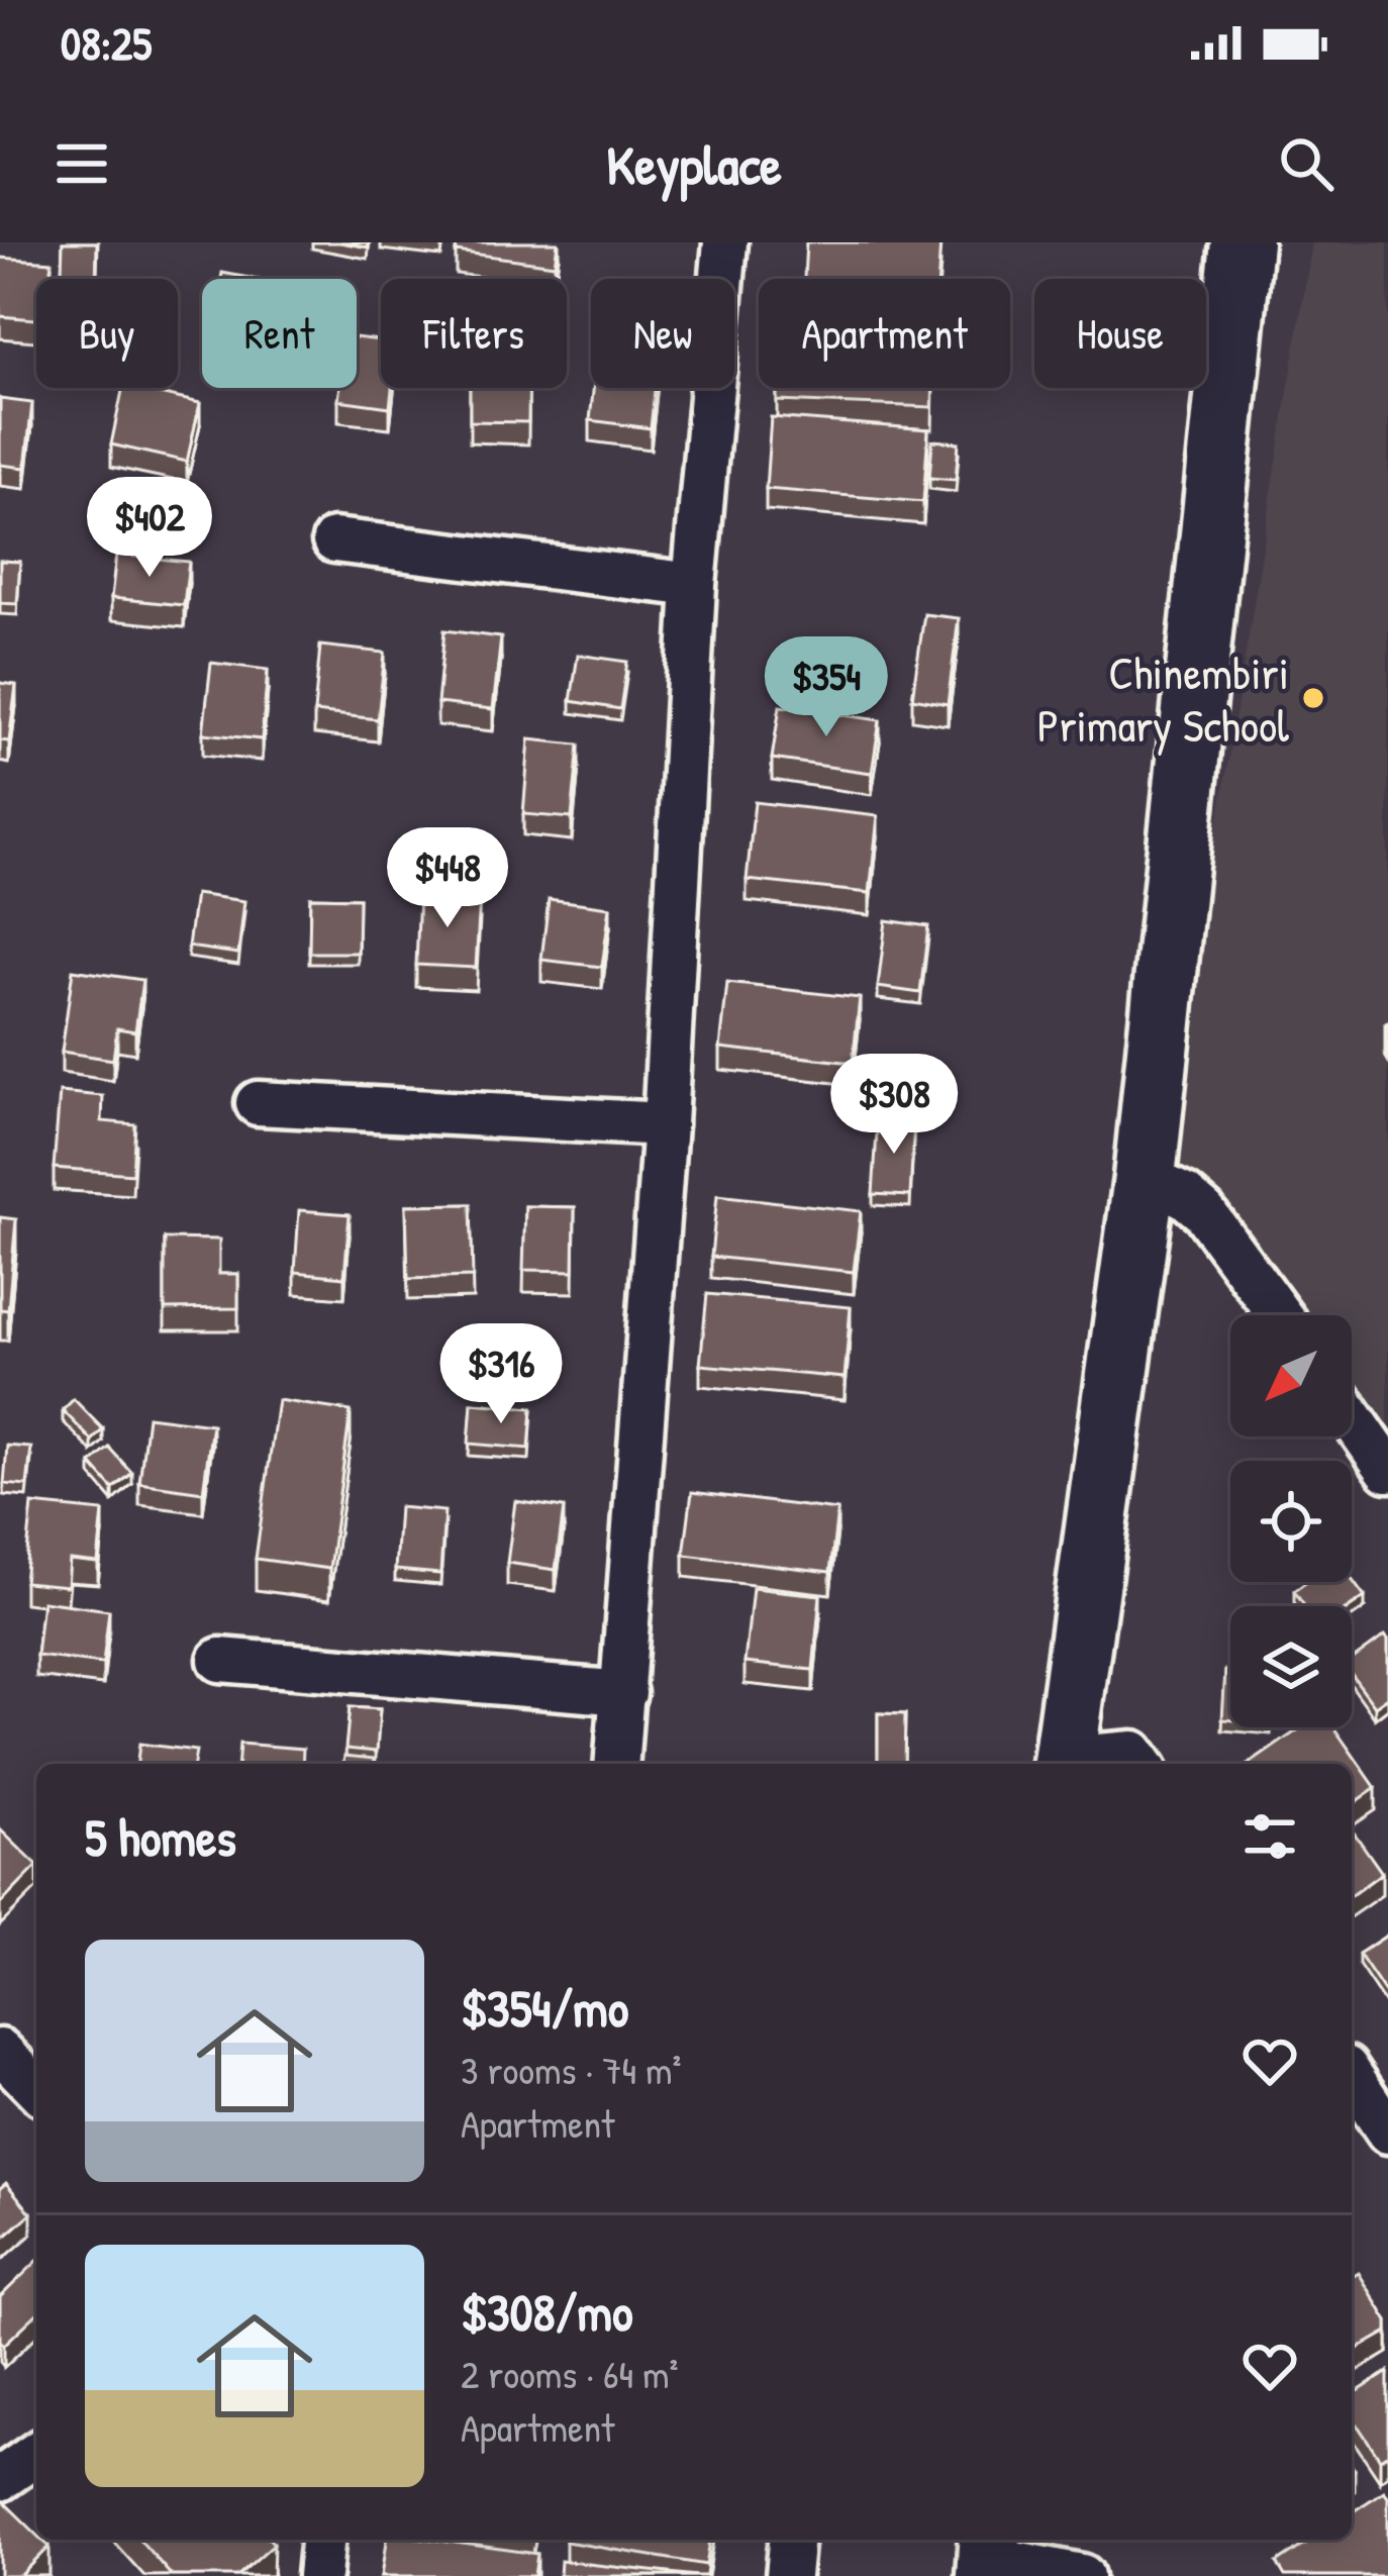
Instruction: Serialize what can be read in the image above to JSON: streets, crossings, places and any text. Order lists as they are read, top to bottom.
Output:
{
  "places": ["Chinembiri Primary School"],
  "north": "bottom left",
  "page": {
    "status": "08:25",
    "header": "Keyplace",
    "chip": [
      "Buy",
      "Rent",
      "Filters",
      "New",
      "Apartment",
      "House"
    ],
    "price": [
      "$402",
      "$354",
      "$448",
      "$308",
      "$316"
    ],
    "heading": "5 homes",
    "list": [
      {
        "name": "$354/mo",
        "note": "3 rooms · 74 m² · Apartment"
      },
      {
        "name": "$308/mo",
        "note": "2 rooms · 64 m² · Apartment"
      }
    ]
  }
}
